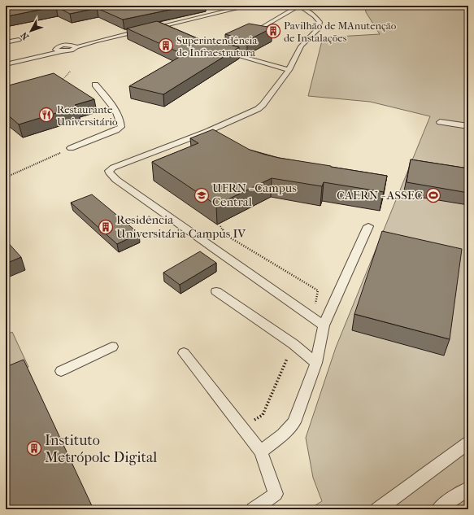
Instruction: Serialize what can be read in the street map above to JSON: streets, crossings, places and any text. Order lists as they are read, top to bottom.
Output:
{
  "places": {
    "building": [
      "Pavilhão de MAnutenção de Instalações",
      "Superintendência de Infraestrutura",
      "Residência Universitária Campus IV",
      "Instituto Metrópole Digital"
    ],
    "restaurant": ["Restaurante Universitário"],
    "school or university": ["UFRN - Campus Central"],
    "sports": ["CAERN - ASSEC"]
  },
  "north": "bottom left"
}
